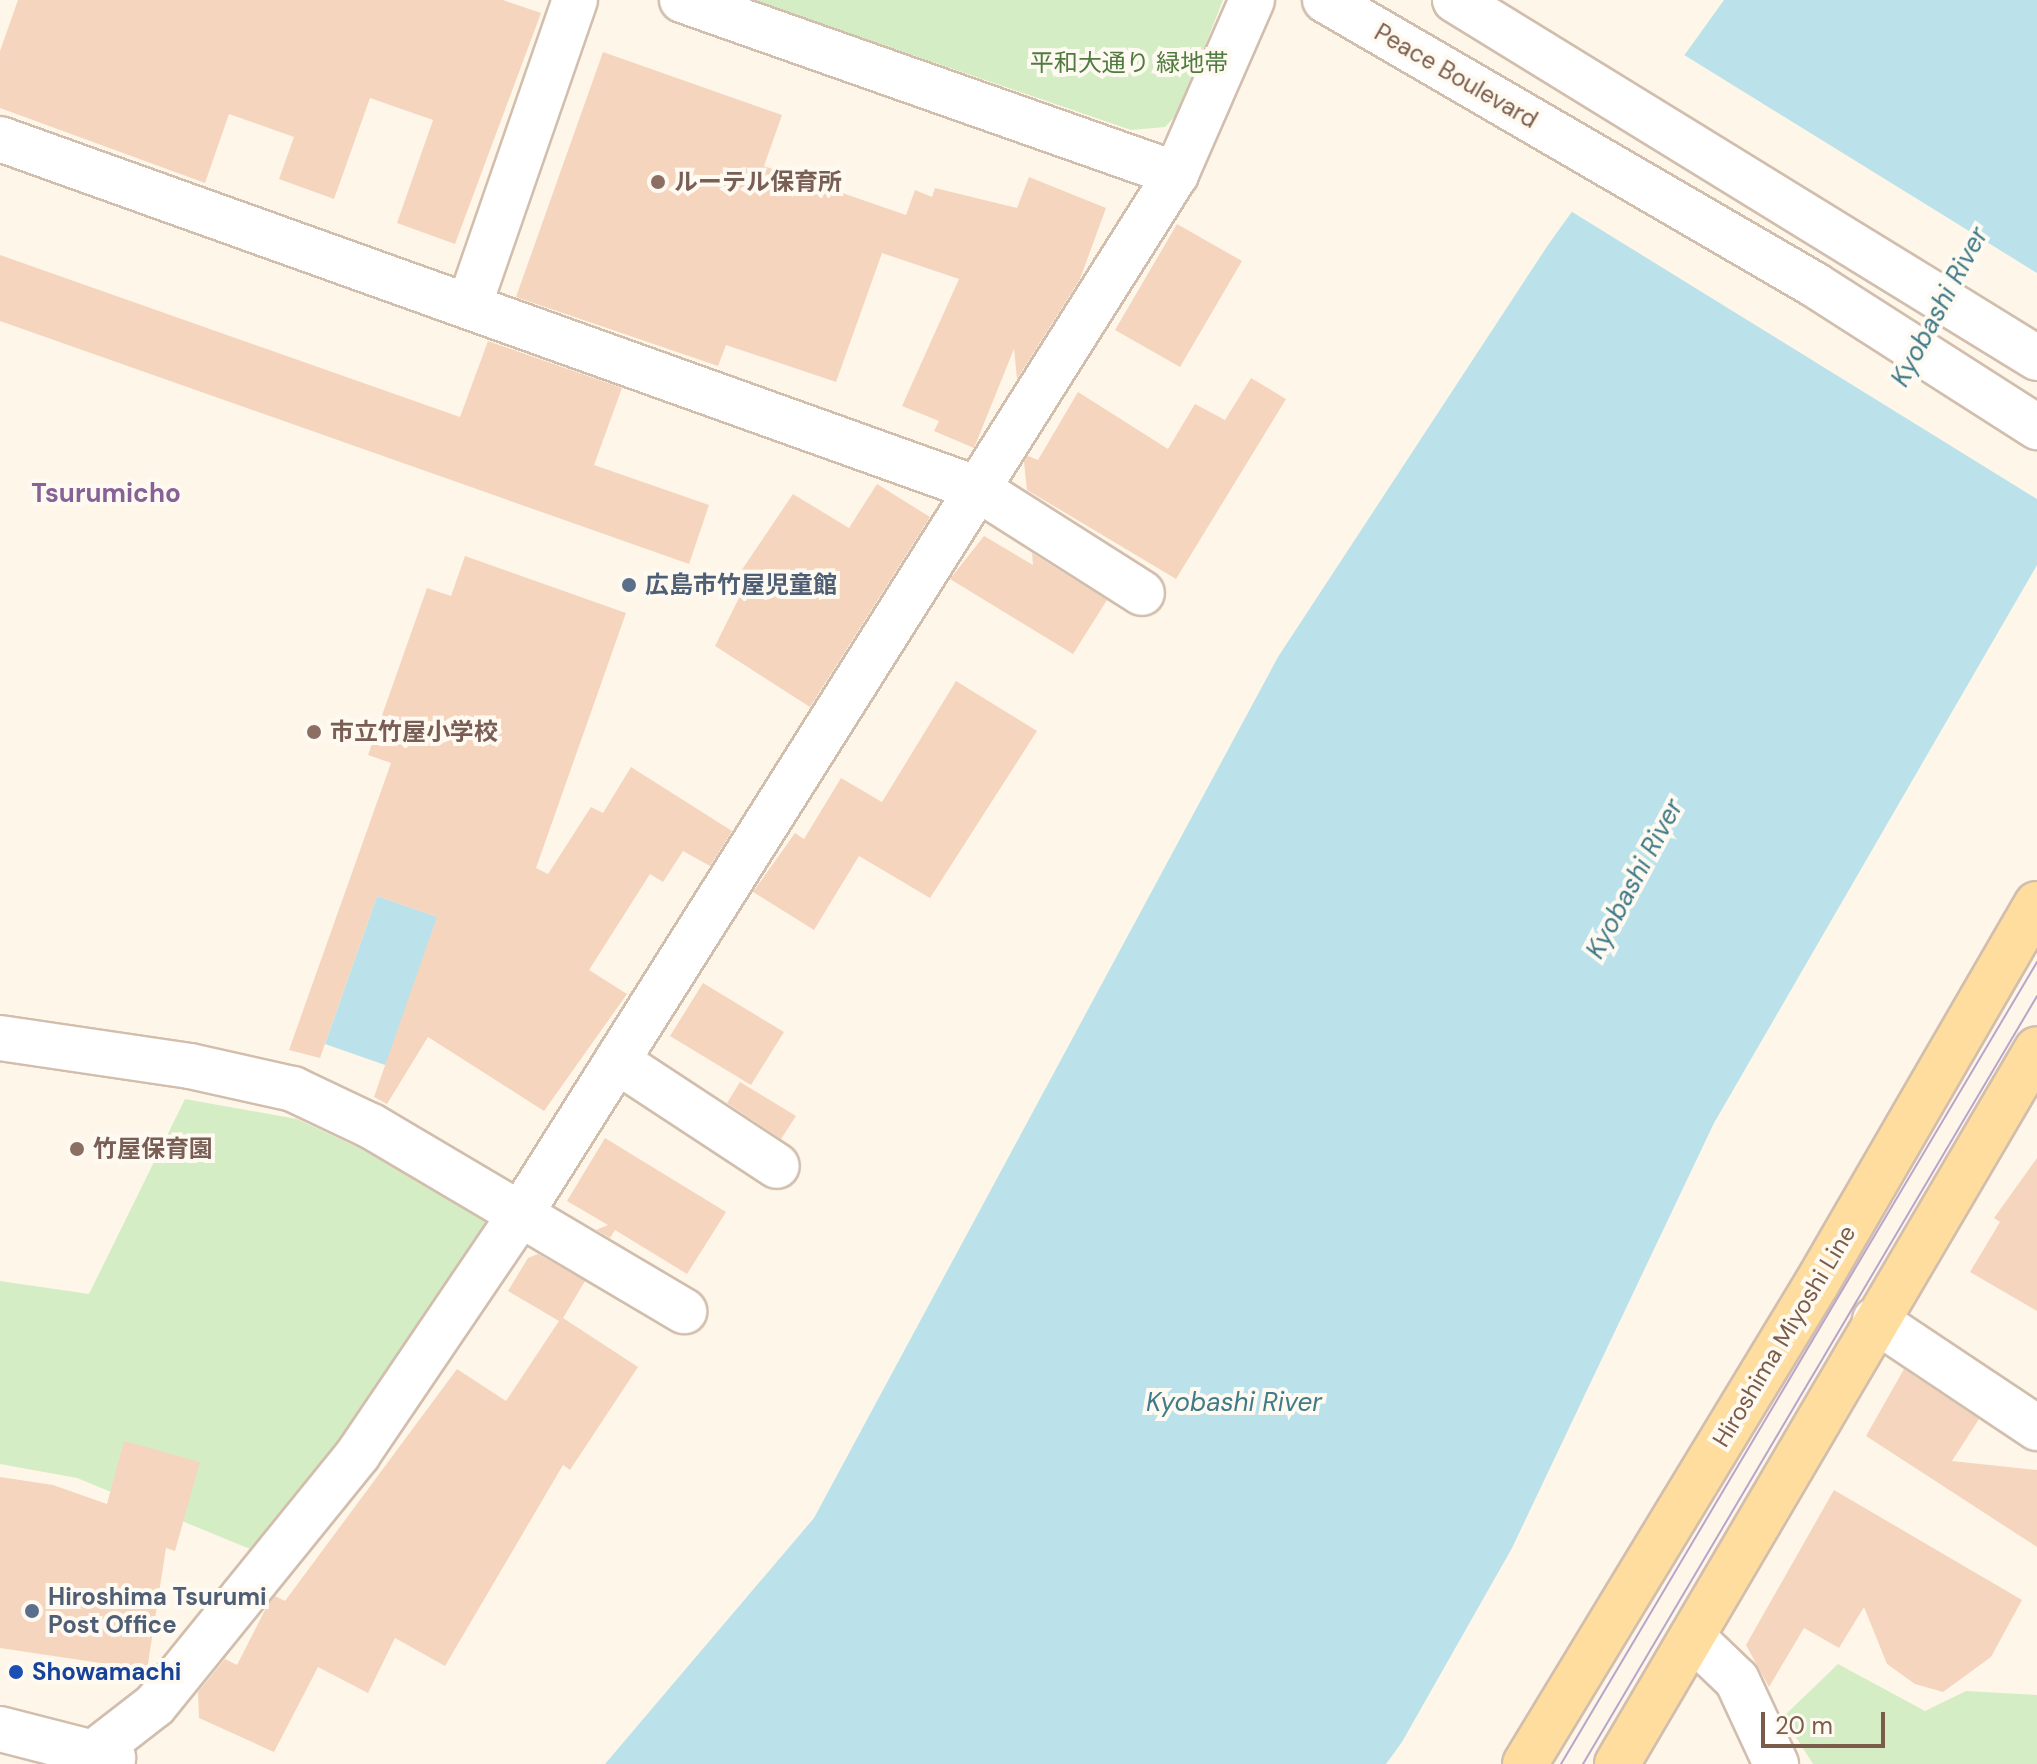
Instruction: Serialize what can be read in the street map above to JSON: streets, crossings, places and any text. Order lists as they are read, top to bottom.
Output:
{
  "streets": {
    "main road": ["Hiroshima Miyoshi Line"],
    "street": ["Peace Boulevard"]
  },
  "districts": ["Tsurumicho"],
  "water": ["Kyobashi River"],
  "parks": ["平和大通り 緑地帯"],
  "places": [
    "ルーテル保育所",
    "広島市竹屋児童館",
    "市立竹屋小学校",
    "竹屋保育園",
    "Hiroshima Tsurumi Post Office",
    "Showamachi"
  ],
  "scale_bar": "20 m"
}
